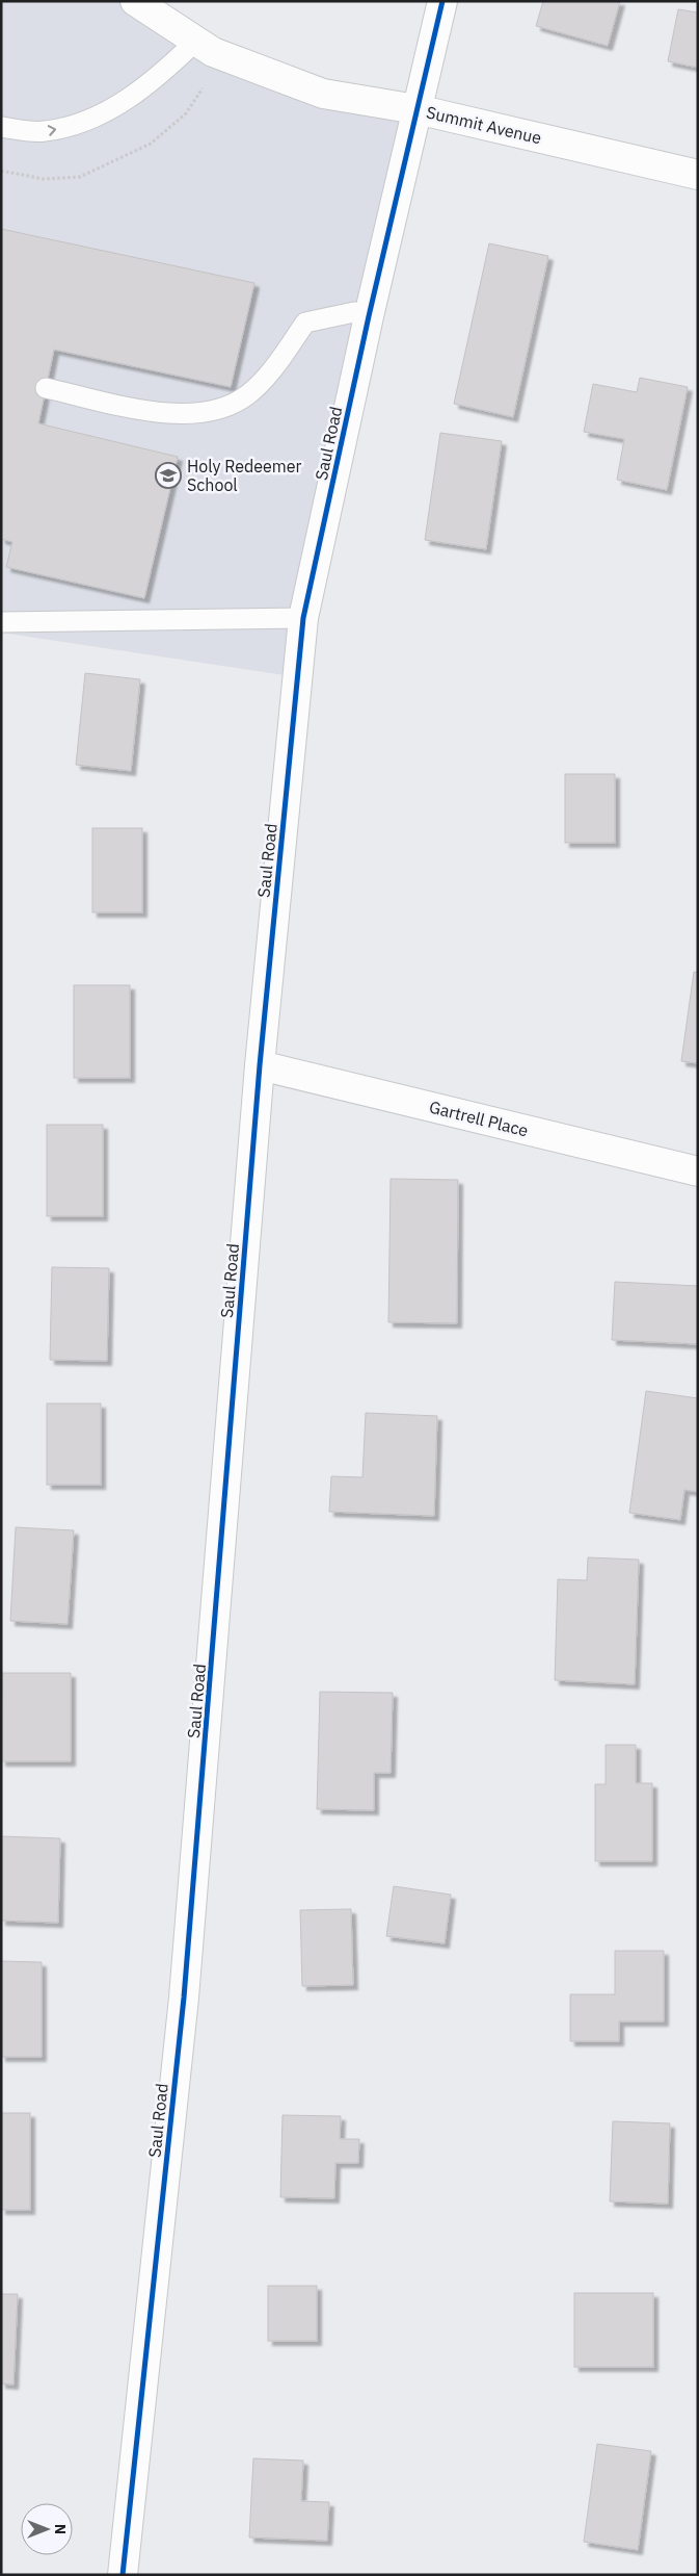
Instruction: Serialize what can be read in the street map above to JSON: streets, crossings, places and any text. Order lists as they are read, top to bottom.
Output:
{
  "streets": {
    "street": ["Summit Avenue", "Saul Road", "Gartrell Place"]
  },
  "crossings": [
    ["Summit Avenue", "Saul Road"],
    ["Saul Road", "Gartrell Place"]
  ],
  "places": {
    "school or university": ["Holy Redeemer School"]
  },
  "north": "right"
}
